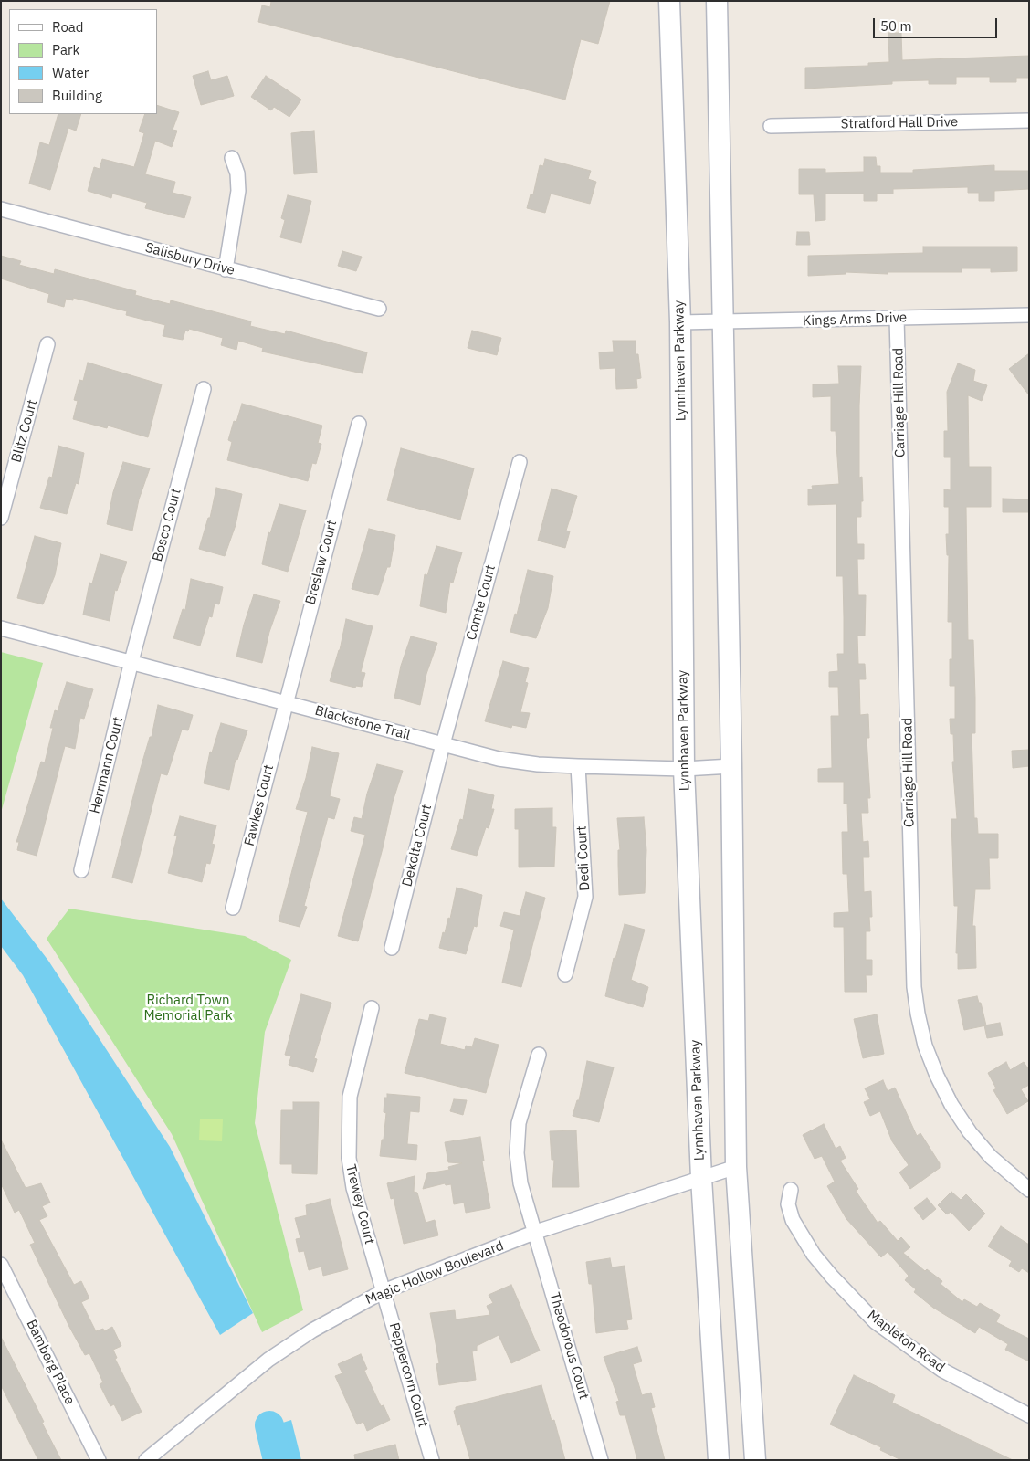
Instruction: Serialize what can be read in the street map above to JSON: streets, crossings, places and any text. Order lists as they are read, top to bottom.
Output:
{
  "streets": {
    "main road": ["Lynnhaven Parkway"],
    "street": [
      "Stratford Hall Drive",
      "Salisbury Drive",
      "Kings Arms Drive",
      "Carriage Hill Road",
      "Blitz Court",
      "Bosco Court",
      "Breslaw Court",
      "Comte Court",
      "Blackstone Trail",
      "Herrmann Court",
      "Fawkes Court",
      "Dekolta Court",
      "Dedi Court",
      "Trewey Court",
      "Magic Hollow Boulevard",
      "Mapleton Road",
      "Theodorous Court",
      "Bamberg Place",
      "Peppercorn Court"
    ]
  },
  "crossings": [
    ["Kings Arms Drive", "Lynnhaven Parkway"],
    ["Kings Arms Drive", "Carriage Hill Road"],
    ["Lynnhaven Parkway", "Blackstone Trail"],
    ["Lynnhaven Parkway", "Magic Hollow Boulevard"],
    ["Bosco Court", "Blackstone Trail"],
    ["Bosco Court", "Herrmann Court"],
    ["Breslaw Court", "Blackstone Trail"],
    ["Breslaw Court", "Fawkes Court"],
    ["Comte Court", "Blackstone Trail"],
    ["Comte Court", "Dekolta Court"],
    ["Blackstone Trail", "Herrmann Court"],
    ["Blackstone Trail", "Fawkes Court"],
    ["Blackstone Trail", "Dekolta Court"],
    ["Blackstone Trail", "Dedi Court"],
    ["Trewey Court", "Magic Hollow Boulevard"],
    ["Trewey Court", "Peppercorn Court"],
    ["Magic Hollow Boulevard", "Theodorous Court"],
    ["Magic Hollow Boulevard", "Peppercorn Court"]
  ],
  "parks": ["Richard Town Memorial Park"],
  "legend": [
    "Road",
    "Park",
    "Water",
    "Building"
  ],
  "scale_bar": "50 m"
}
